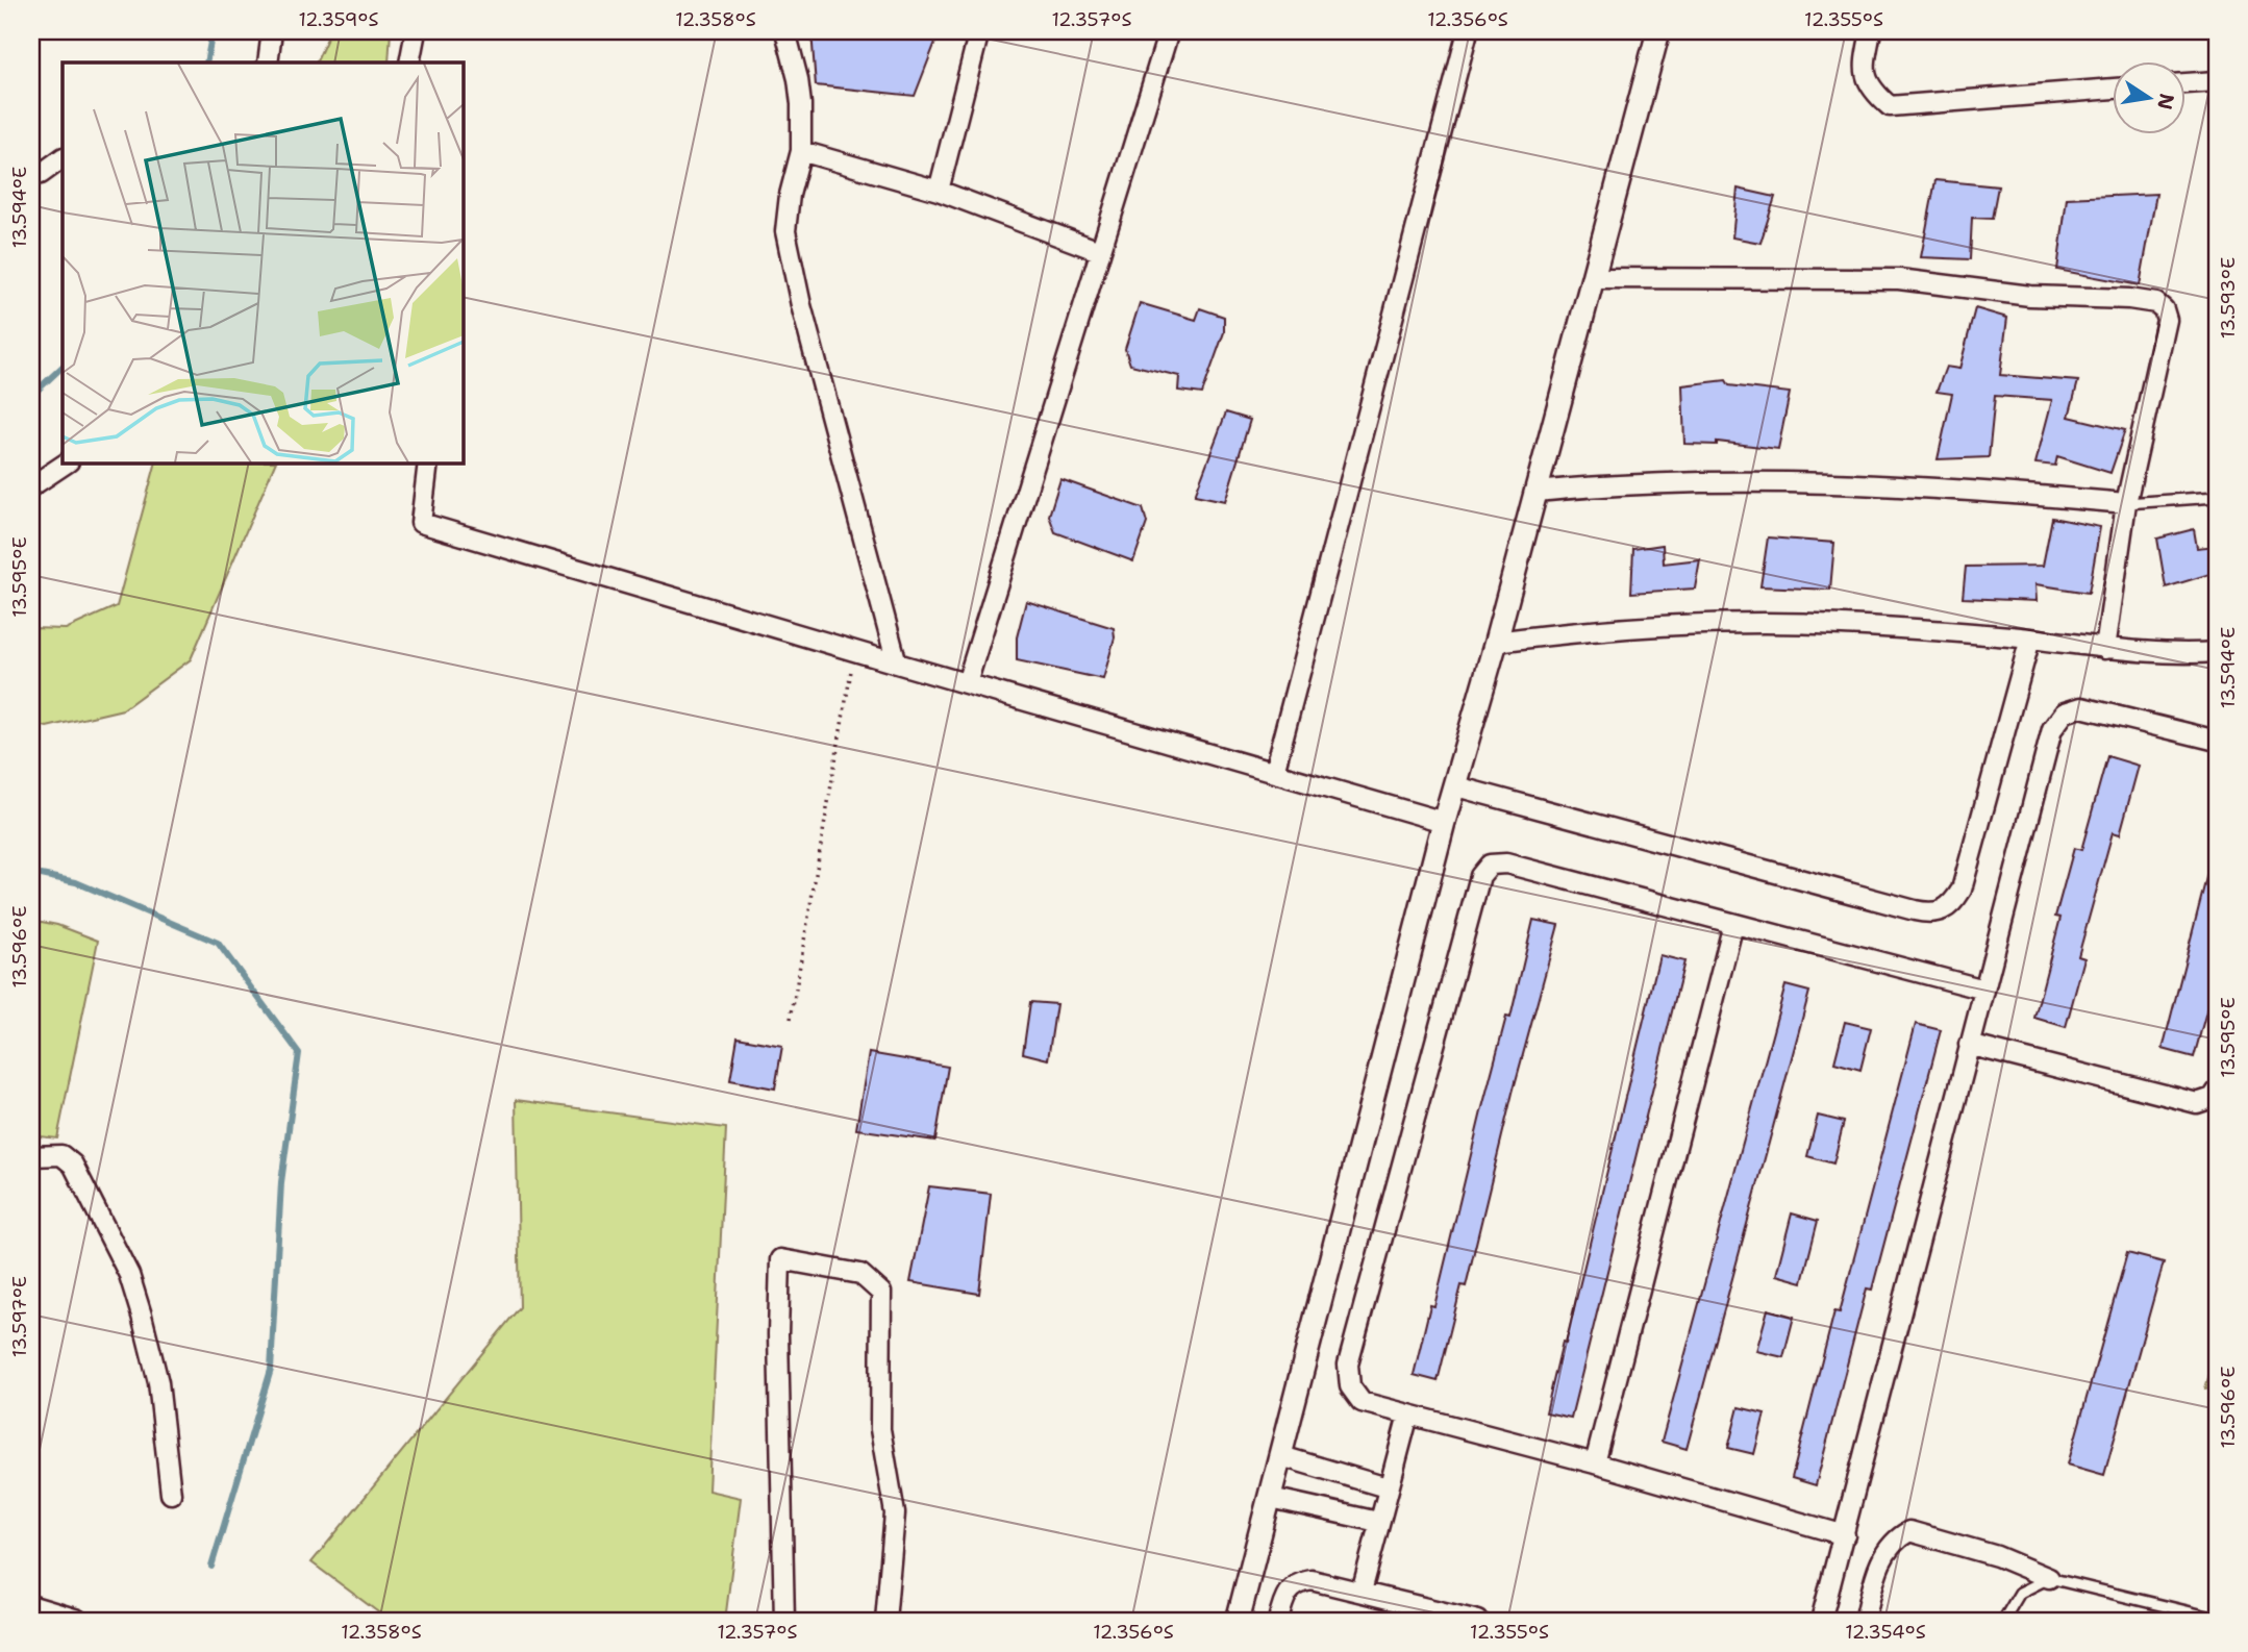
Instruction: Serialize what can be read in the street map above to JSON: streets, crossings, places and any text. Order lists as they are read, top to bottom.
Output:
{
  "north": "right",
  "coordinates": [
    "12.359°S",
    "12.358°S",
    "12.357°S",
    "12.356°S",
    "12.355°S",
    "13.594°E",
    "13.593°E",
    "13.595°E",
    "13.596°E",
    "13.597°E",
    "12.354°S"
  ]
}
